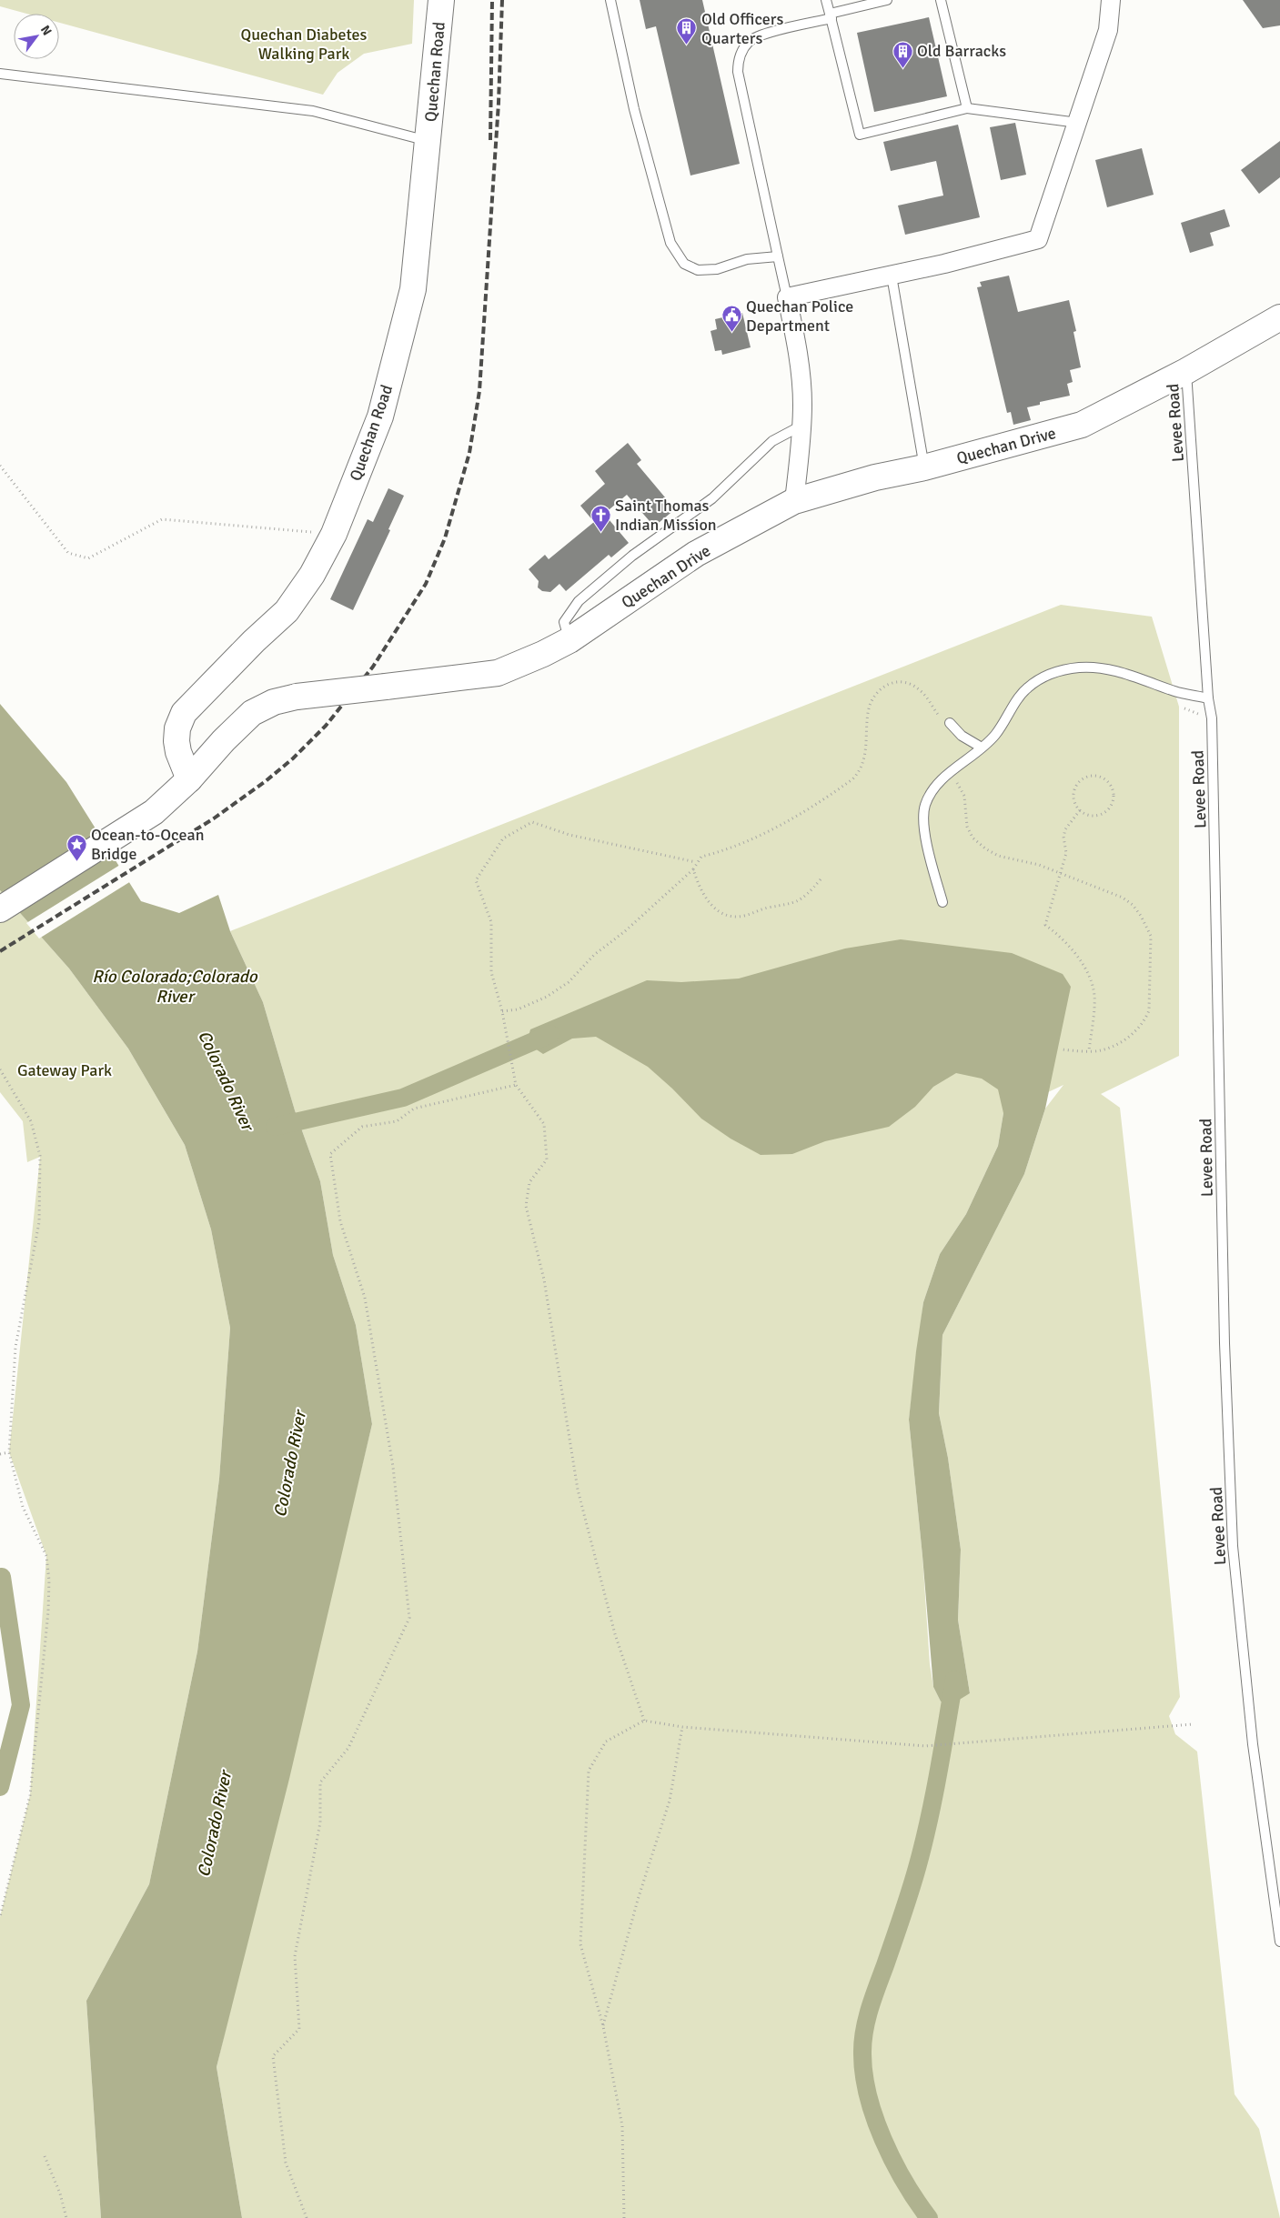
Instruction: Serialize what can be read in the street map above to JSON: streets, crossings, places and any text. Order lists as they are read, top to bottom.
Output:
{
  "streets": {
    "street": ["Quechan Road", "Quechan Drive"],
    "lane": ["Levee Road"]
  },
  "crossings": [
    ["Quechan Road", "Quechan Drive"],
    ["Levee Road", "Quechan Drive"]
  ],
  "water": ["Río Colorado;Colorado River", "Colorado River"],
  "parks": ["Quechan Diabetes Walking Park", "Gateway Park"],
  "places": {
    "building": ["Old Officers Quarters", "Old Barracks"],
    "public building": ["Quechan Police Department"],
    "church": ["Saint Thomas Indian Mission"],
    "place": ["Ocean-to-Ocean Bridge"]
  },
  "north": "top right"
}
